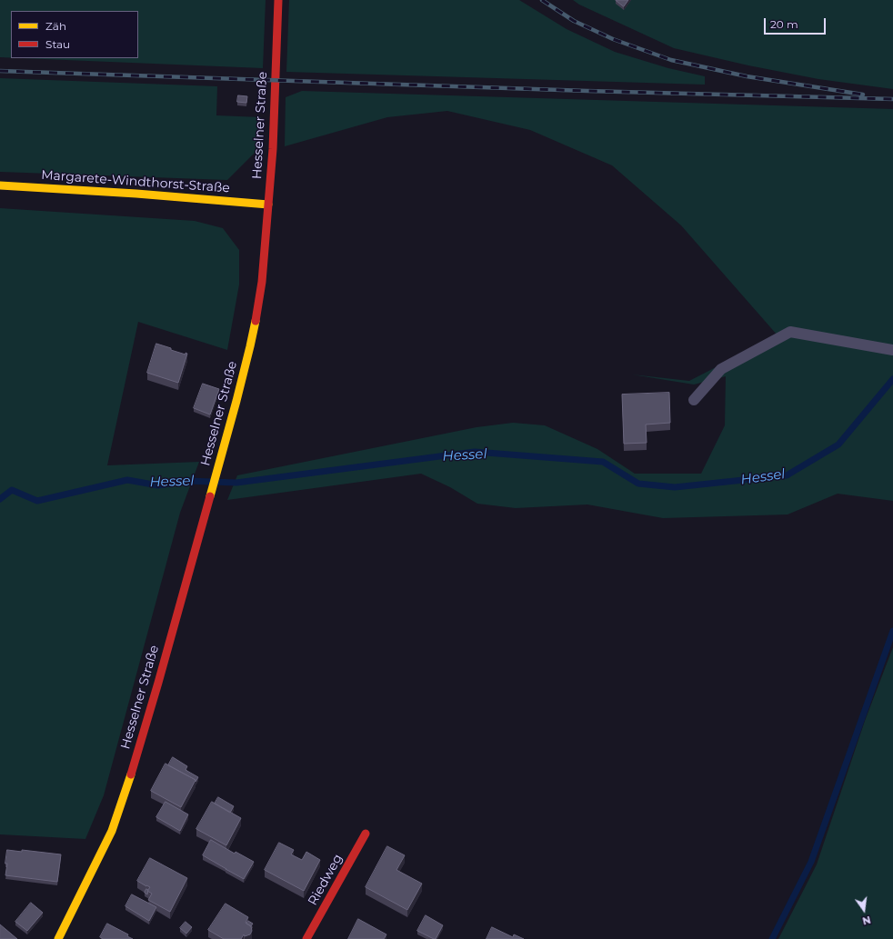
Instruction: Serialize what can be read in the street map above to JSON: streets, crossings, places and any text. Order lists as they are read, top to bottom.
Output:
{
  "streets": {
    "street": ["Hesselner Straße", "Margarete-Windthorst-Straße", "Riedweg"]
  },
  "crossings": [
    ["Hesselner Straße", "Margarete-Windthorst-Straße"]
  ],
  "water": ["Hessel"],
  "legend": ["Zäh", "Stau"],
  "scale_bar": "20 m",
  "north": "bottom"
}
